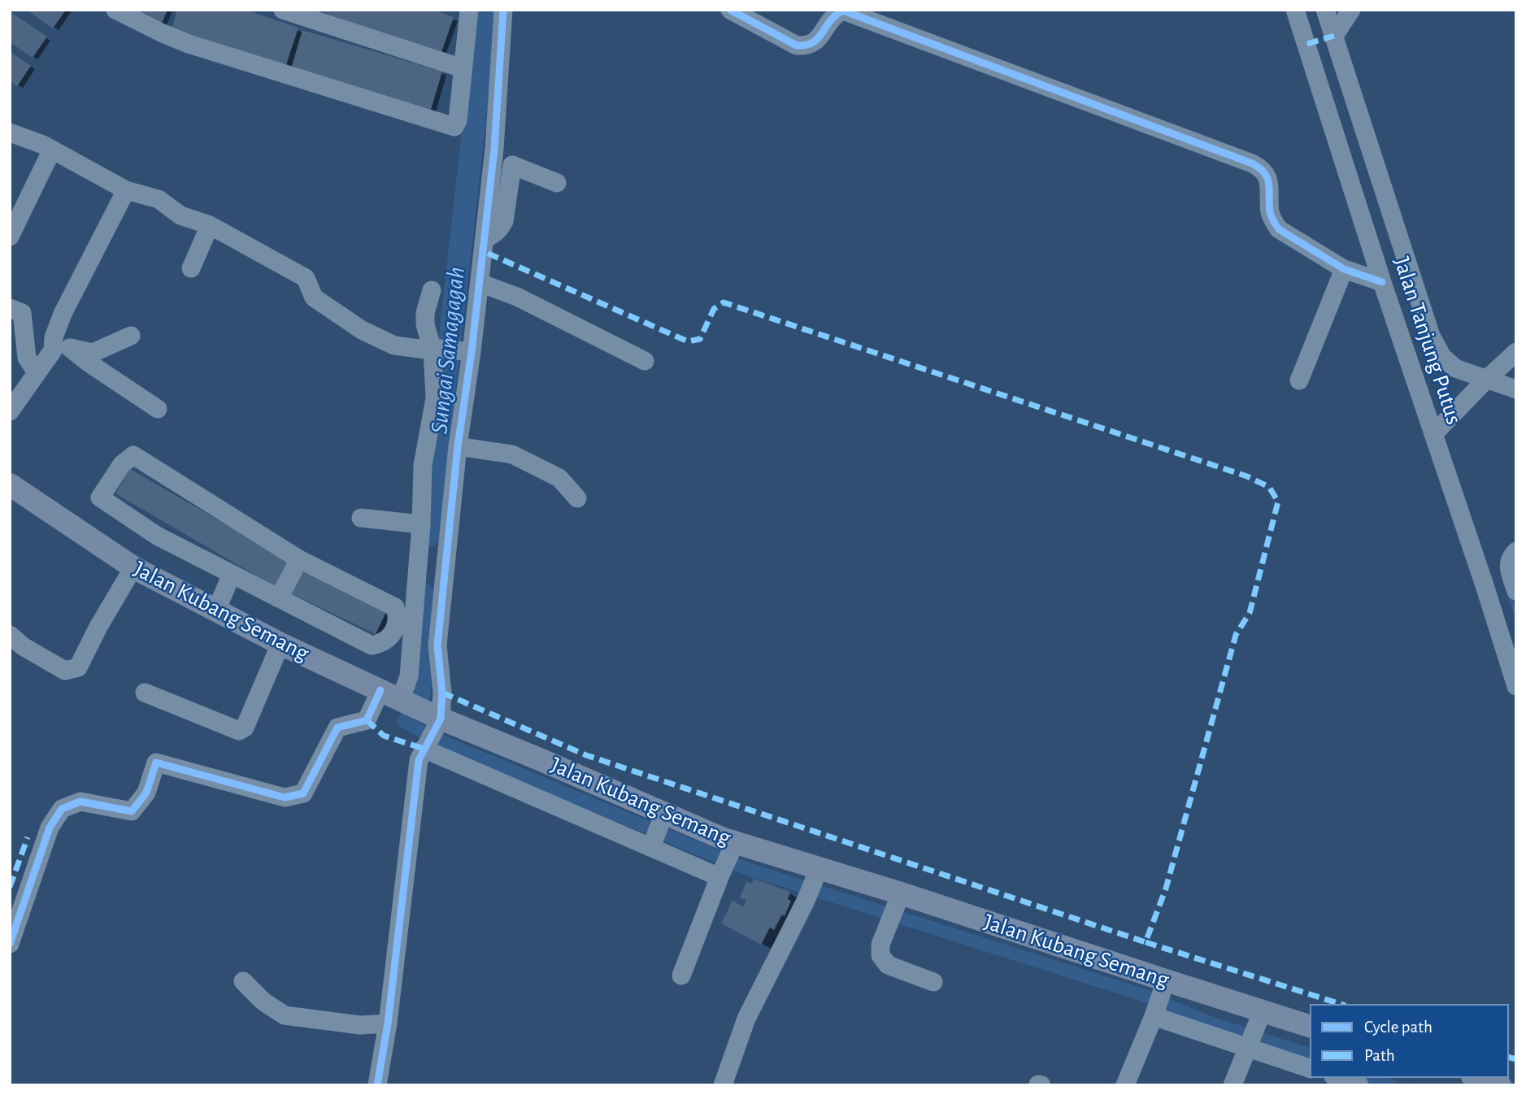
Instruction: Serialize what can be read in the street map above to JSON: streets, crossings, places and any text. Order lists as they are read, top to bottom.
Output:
{
  "streets": {
    "main road": ["Jalan Kubang Semang"],
    "street": ["Jalan Tanjung Putus"]
  },
  "water": ["Sungai Samagagah"],
  "legend": ["Cycle path", "Path"]
}
